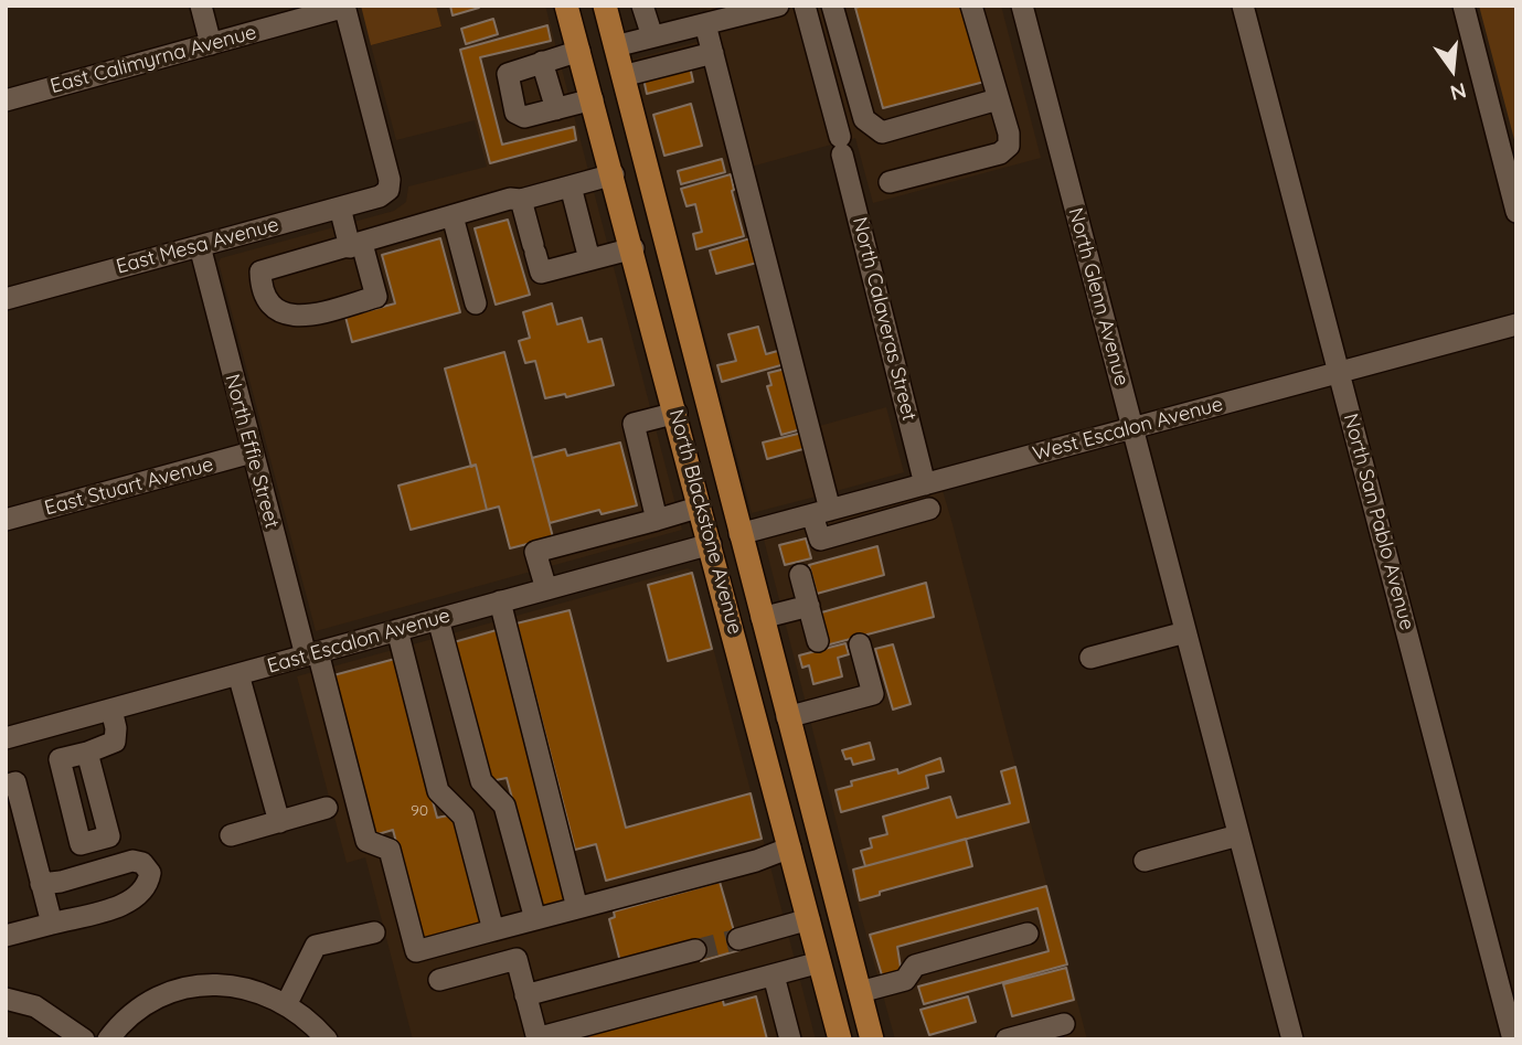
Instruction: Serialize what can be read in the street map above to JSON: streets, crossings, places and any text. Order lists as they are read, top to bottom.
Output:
{
  "streets": {
    "main road": ["North Blackstone Avenue"],
    "street": [
      "East Calimyrna Avenue",
      "East Mesa Avenue",
      "North Glenn Avenue",
      "North Calaveras Street",
      "West Escalon Avenue",
      "North Effie Street",
      "East Stuart Avenue",
      "North San Pablo Avenue",
      "East Escalon Avenue"
    ]
  },
  "crossings": [
    ["East Calimyrna Avenue", "East Mesa Avenue"],
    ["East Mesa Avenue", "North Effie Street"],
    ["North Glenn Avenue", "West Escalon Avenue"],
    ["North Calaveras Street", "West Escalon Avenue"],
    ["West Escalon Avenue", "North Blackstone Avenue"],
    ["West Escalon Avenue", "North San Pablo Avenue"],
    ["North Effie Street", "East Stuart Avenue"],
    ["North Effie Street", "East Escalon Avenue"],
    ["North Blackstone Avenue", "East Escalon Avenue"]
  ],
  "house_numbers": ["90"],
  "north": "bottom"
}
